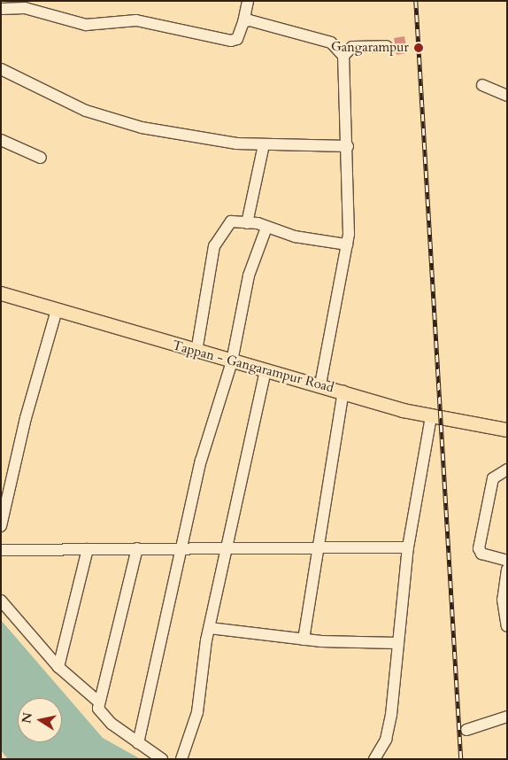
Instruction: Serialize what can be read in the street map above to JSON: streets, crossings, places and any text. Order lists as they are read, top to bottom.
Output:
{
  "streets": {
    "main road": ["Tappan - Gangarampur Road"]
  },
  "places": ["Gangarampur"],
  "north": "left"
}
